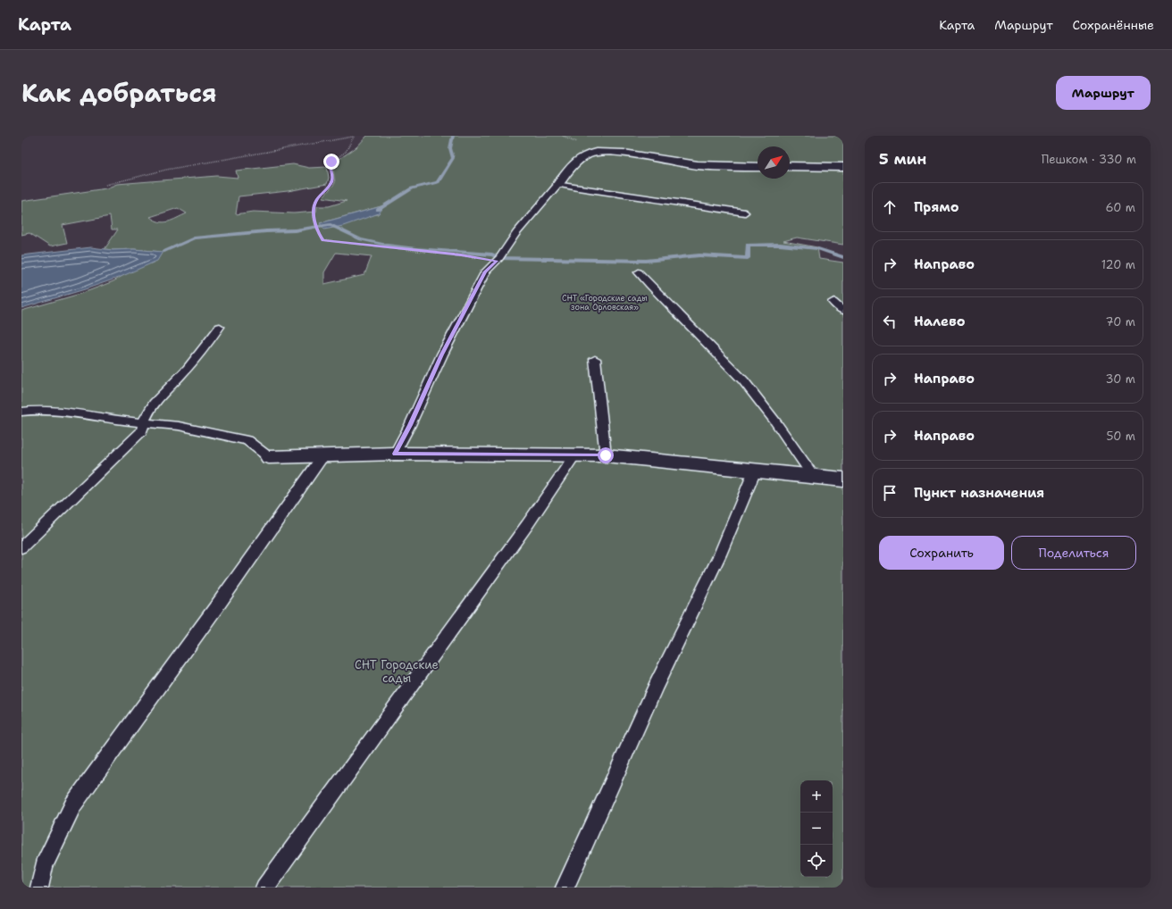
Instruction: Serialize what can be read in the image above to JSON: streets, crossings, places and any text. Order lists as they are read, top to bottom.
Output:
{
  "parks": ["СНТ «Городские сады зона Орловская»", "СНТ Городские сады"],
  "north": "top right",
  "page": {
    "header": "Карта",
    "nav": ["Карта", "Маршрут", "Сохранённые"],
    "title": "Как добраться",
    "buttons": [
      "Маршрут",
      ["Сохранить", "Поделиться"]
    ],
    "heading": ["5 мин", "Пешком · 330 m"],
    "list": [
      ["Прямо", "60 m"],
      ["Направо", "120 m"],
      ["Налево", "70 m"],
      ["Направо", "30 m"],
      ["Направо", "50 m"],
      "Пункт назначения"
    ],
    "map_buttons": ["+", "−"]
  }
}
